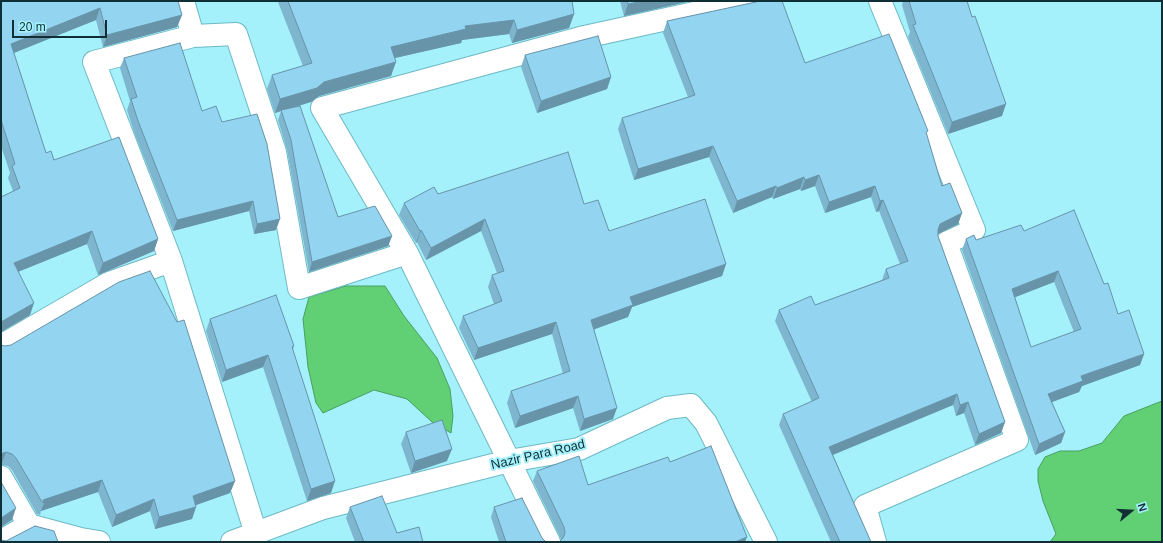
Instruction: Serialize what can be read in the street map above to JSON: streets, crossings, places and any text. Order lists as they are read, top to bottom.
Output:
{
  "streets": {
    "street": ["Nazir Para Road"]
  },
  "scale_bar": "20 m",
  "north": "right"
}
